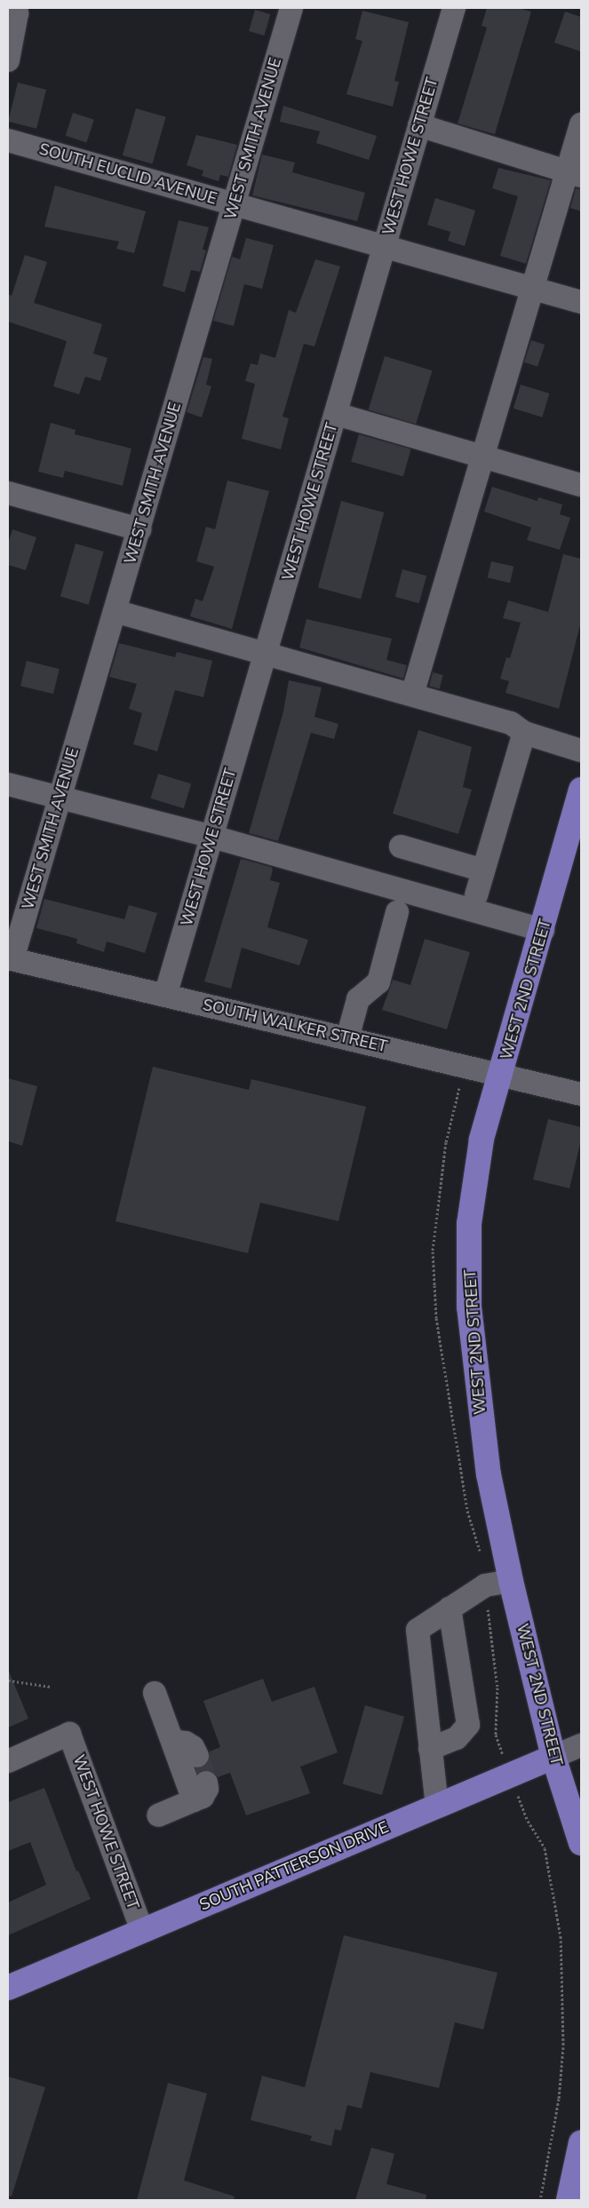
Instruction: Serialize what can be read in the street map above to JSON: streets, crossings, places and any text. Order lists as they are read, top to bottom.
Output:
{
  "streets": {
    "main road": ["WEST 2ND STREET", "SOUTH PATTERSON DRIVE"],
    "street": [
      "WEST SMITH AVENUE",
      "WEST HOWE STREET",
      "SOUTH EUCLID AVENUE",
      "SOUTH WALKER STREET"
    ]
  },
  "crossings": [
    ["WEST SMITH AVENUE", "SOUTH EUCLID AVENUE"],
    ["WEST SMITH AVENUE", "SOUTH WALKER STREET"],
    ["WEST HOWE STREET", "SOUTH EUCLID AVENUE"],
    ["WEST HOWE STREET", "SOUTH WALKER STREET"],
    ["WEST HOWE STREET", "SOUTH PATTERSON DRIVE"],
    ["WEST 2ND STREET", "SOUTH WALKER STREET"],
    ["WEST 2ND STREET", "SOUTH PATTERSON DRIVE"]
  ]
}
